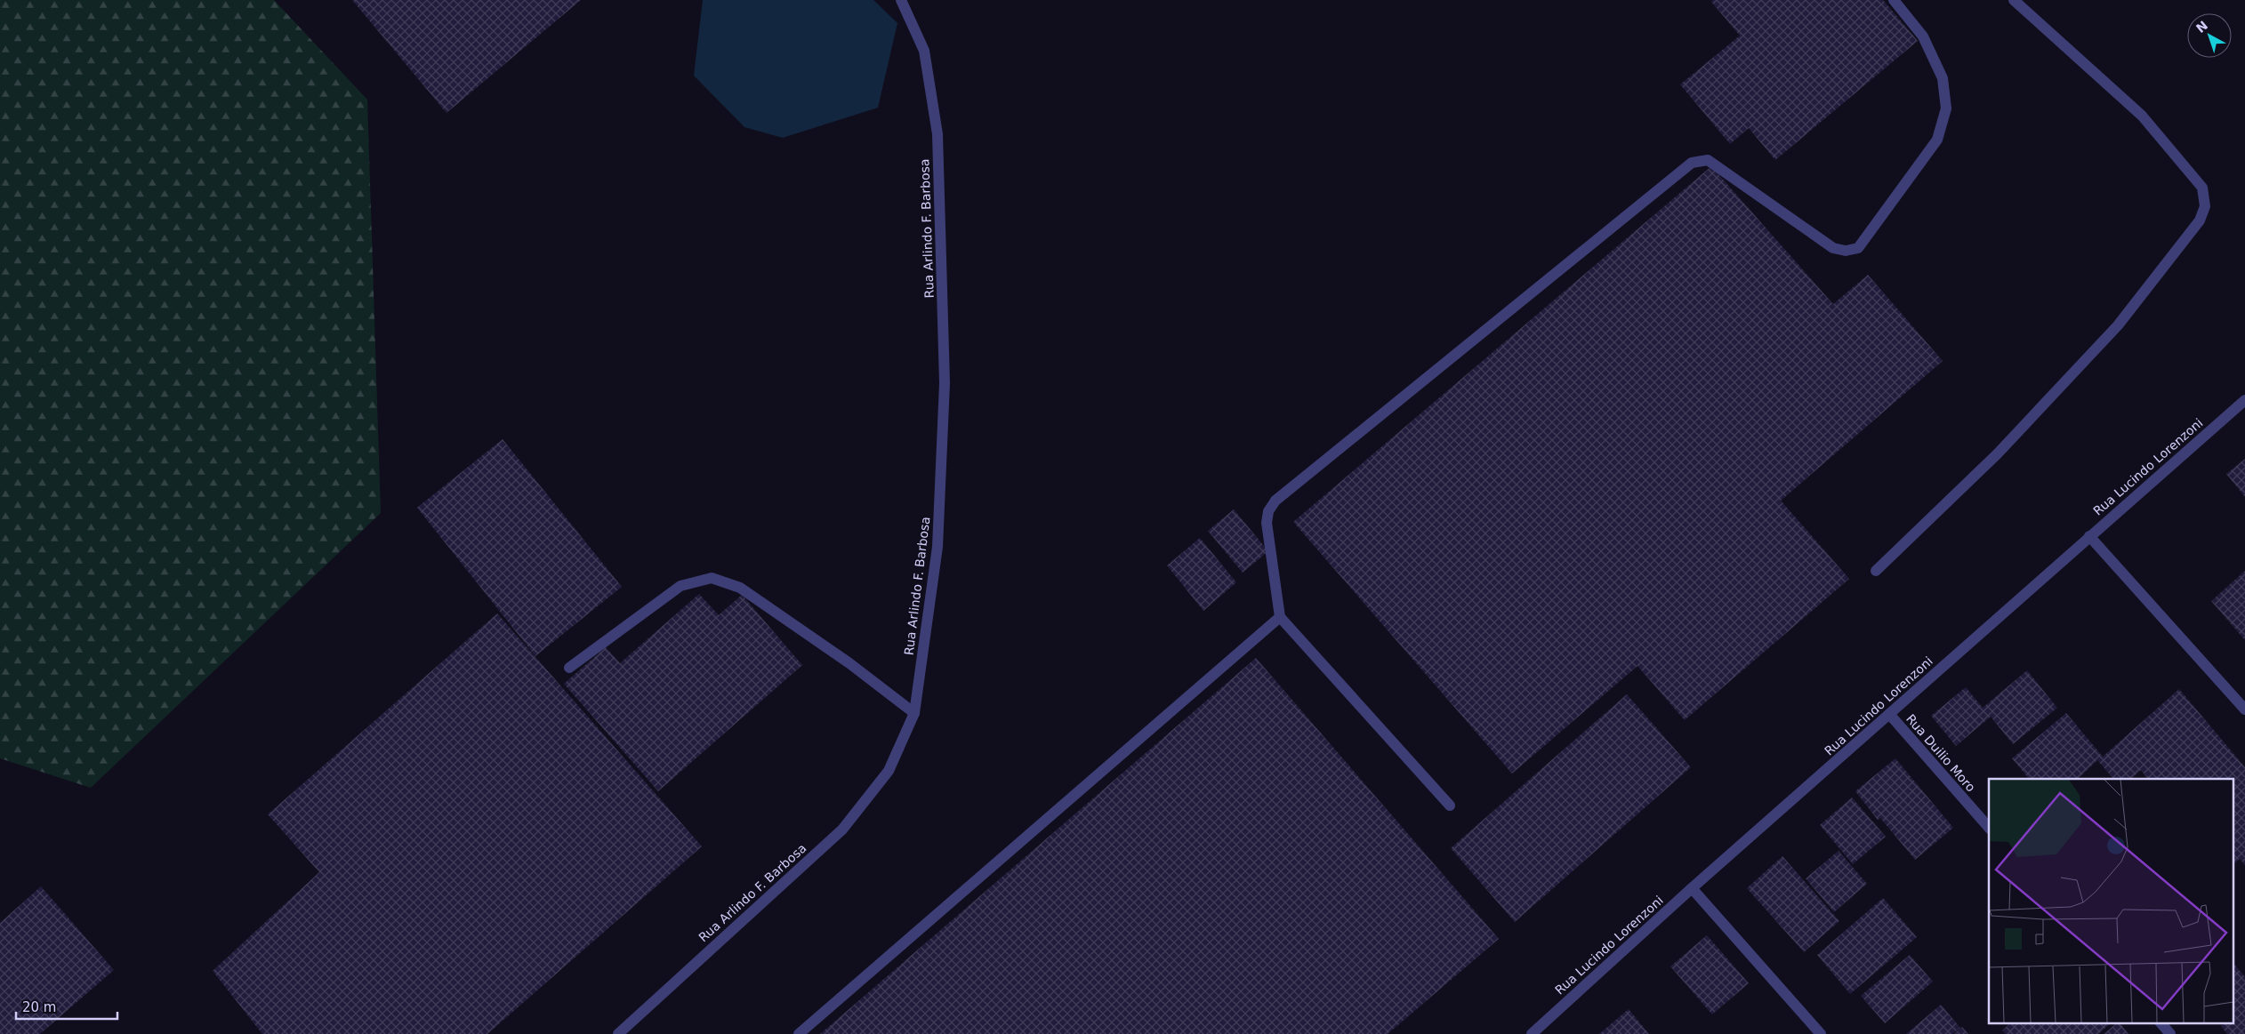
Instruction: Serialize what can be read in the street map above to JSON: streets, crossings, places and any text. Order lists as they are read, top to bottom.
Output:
{
  "streets": {
    "street": ["Rua Arlindo F. Barbosa", "Rua Lucindo Lorenzoni", "Rua Duilio Moro"]
  },
  "crossings": [
    ["Rua Lucindo Lorenzoni", "Rua Duilio Moro"]
  ],
  "scale_bar": "20 m",
  "north": "top left"
}
